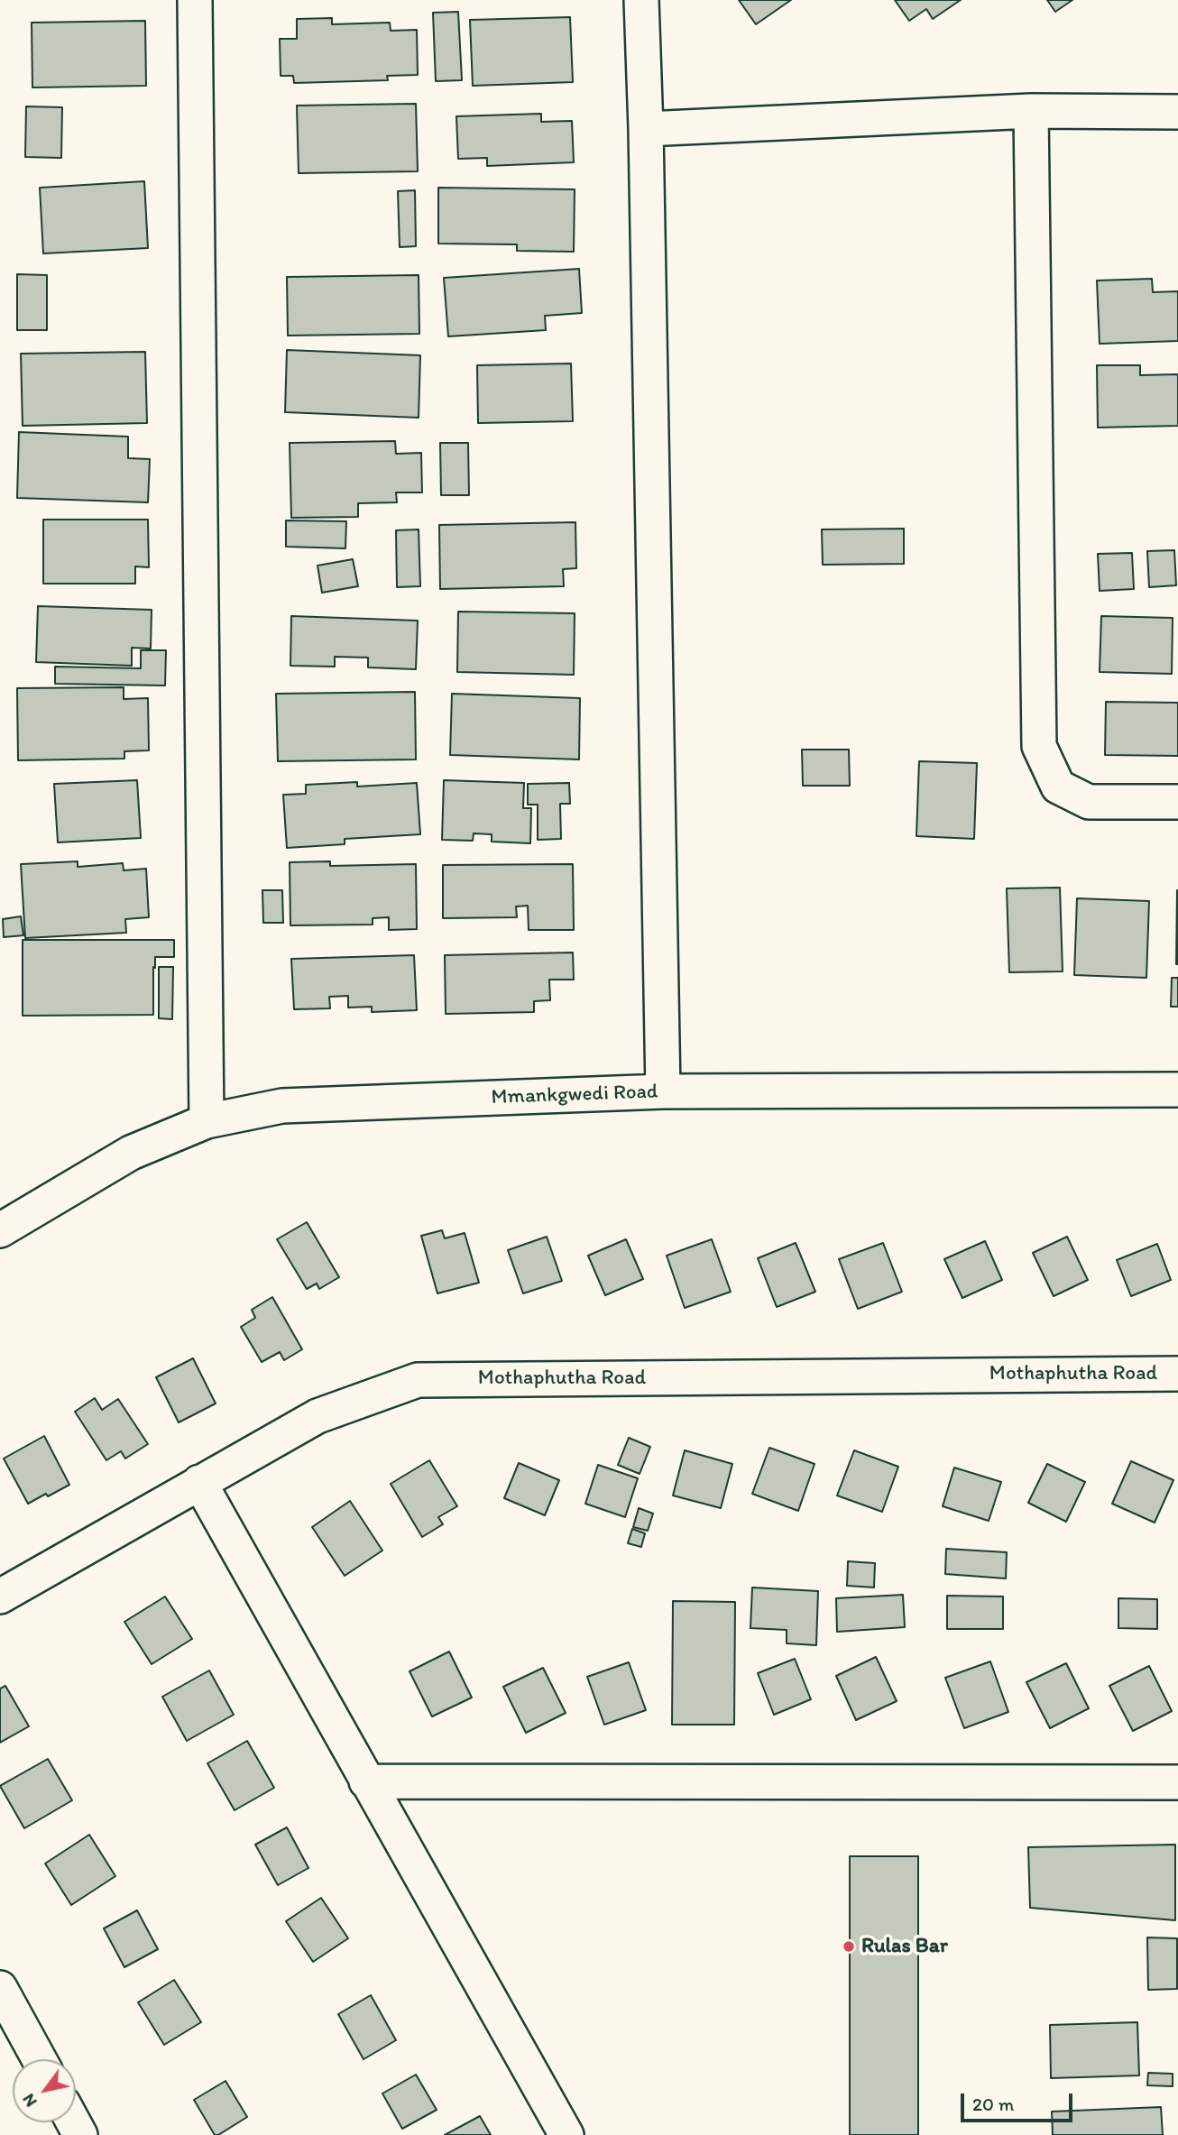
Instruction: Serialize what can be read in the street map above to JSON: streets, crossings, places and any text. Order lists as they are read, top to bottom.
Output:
{
  "streets": {
    "street": ["Mmankgwedi Road", "Mothaphutha Road"]
  },
  "places": ["Rulas Bar"],
  "scale_bar": "20 m",
  "north": "bottom left"
}
